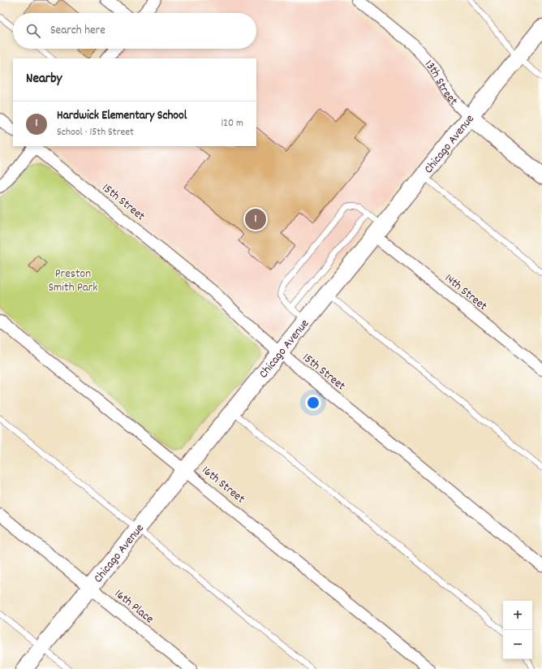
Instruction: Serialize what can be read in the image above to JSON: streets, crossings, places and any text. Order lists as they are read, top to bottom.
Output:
{
  "streets": {
    "street": [
      "13th Street",
      "Chicago Avenue",
      "15th Street",
      "14th Street",
      "16th Street",
      "16th Place"
    ]
  },
  "crossings": [
    ["13th Street", "Chicago Avenue"],
    ["Chicago Avenue", "15th Street"],
    ["Chicago Avenue", "14th Street"],
    ["Chicago Avenue", "16th Street"],
    ["Chicago Avenue", "16th Place"]
  ],
  "parks": ["Preston Smith Park"],
  "page": {
    "search": "Search here",
    "heading": "Nearby",
    "list": [
      {
        "mark": "1",
        "name": "Hardwick Elementary School",
        "note": "School · 15th Street",
        "value": "120 m"
      }
    ],
    "pins": "1",
    "map_buttons": ["+", "−"]
  }
}
